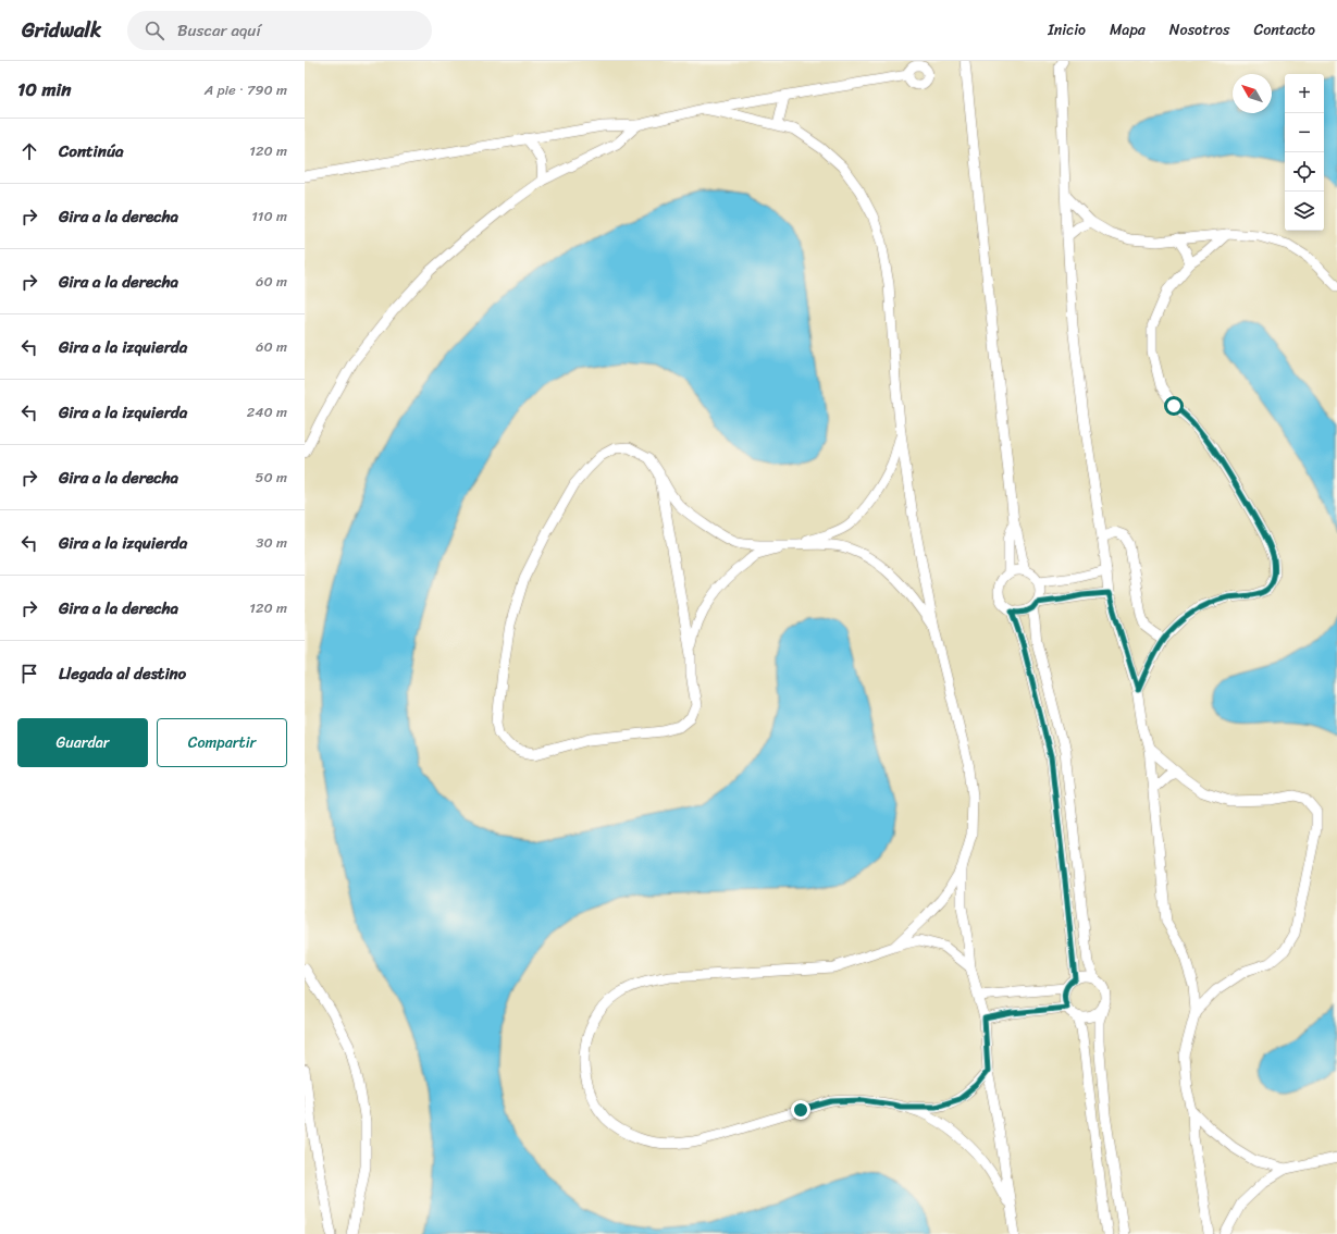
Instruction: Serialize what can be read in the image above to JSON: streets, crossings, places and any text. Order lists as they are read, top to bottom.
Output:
{
  "north": "top left",
  "page": {
    "header": "Gridwalk",
    "search": "Buscar aquí",
    "nav": [
      "Inicio",
      "Mapa",
      "Nosotros",
      "Contacto"
    ],
    "heading": ["10 min", "A pie · 790 m"],
    "map_buttons": ["+", "−"],
    "list": [
      ["Continúa", "120 m"],
      ["Gira a la derecha", "110 m"],
      ["Gira a la derecha", "60 m"],
      ["Gira a la izquierda", "60 m"],
      ["Gira a la izquierda", "240 m"],
      ["Gira a la derecha", "50 m"],
      ["Gira a la izquierda", "30 m"],
      ["Gira a la derecha", "120 m"],
      "Llegada al destino"
    ],
    "buttons": ["Guardar", "Compartir"]
  }
}
